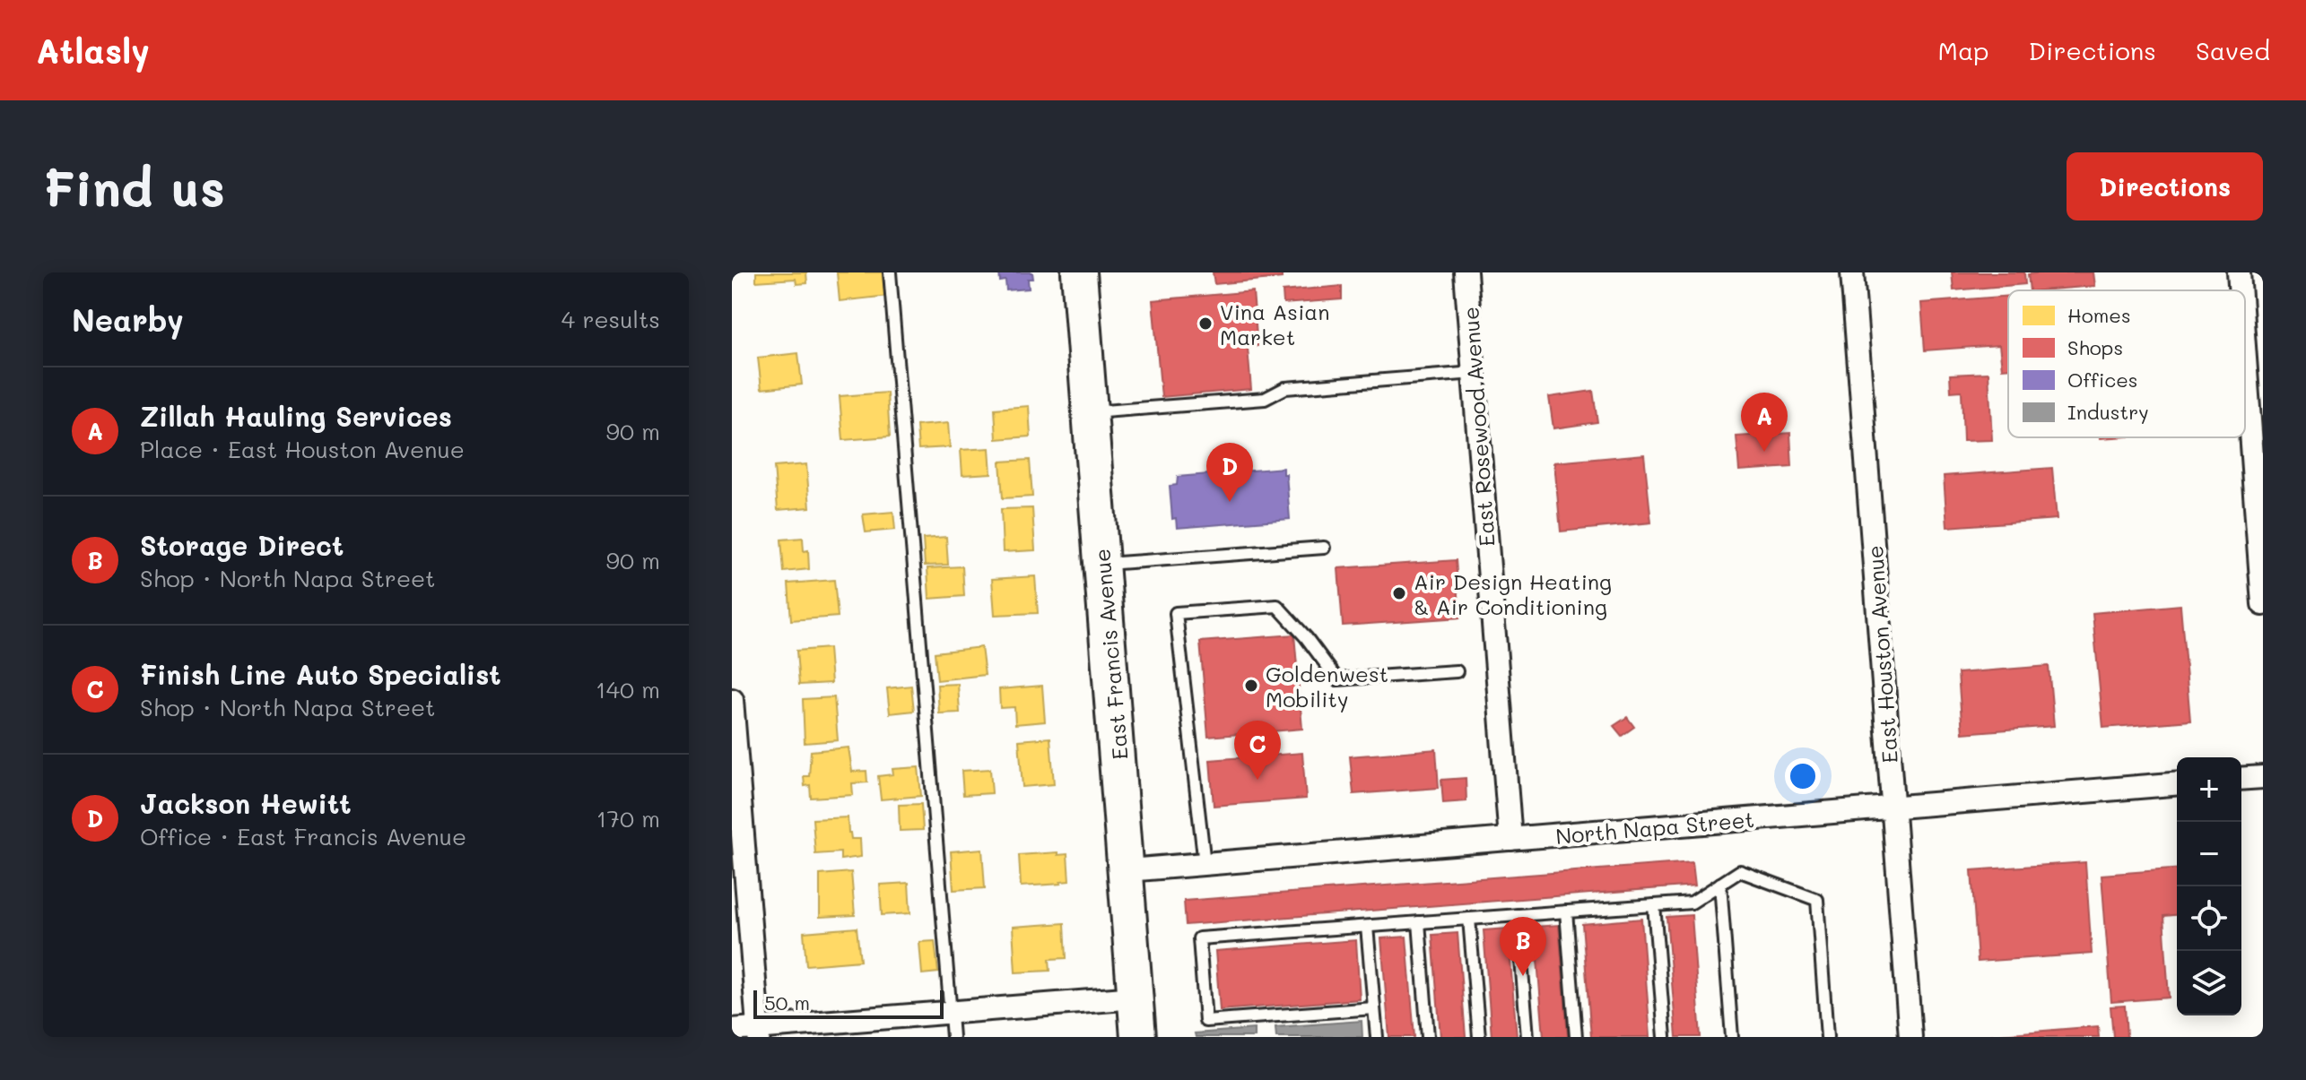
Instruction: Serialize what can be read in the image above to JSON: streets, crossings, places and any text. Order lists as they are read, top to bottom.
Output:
{
  "streets": {
    "main road": ["East Francis Avenue"],
    "street": ["East Rosewood Avenue", "East Houston Avenue", "North Napa Street"]
  },
  "crossings": [
    ["East Rosewood Avenue", "North Napa Street"],
    ["East Francis Avenue", "North Napa Street"],
    ["East Houston Avenue", "North Napa Street"]
  ],
  "places": ["Vina Asian Market", "Air Design Heating & Air Conditioning", "Goldenwest Mobility"],
  "legend": [
    "Homes",
    "Shops",
    "Offices",
    "Industry"
  ],
  "scale_bar": "50 m",
  "page": {
    "header": "Atlasly",
    "nav": ["Map", "Directions", "Saved"],
    "buttons": "Directions",
    "title": "Find us",
    "heading": ["Nearby", "4 results"],
    "list": [
      {
        "mark": "A",
        "name": "Zillah Hauling Services",
        "note": "Place · East Houston Avenue",
        "value": "90 m"
      },
      {
        "mark": "B",
        "name": "Storage Direct",
        "note": "Shop · North Napa Street",
        "value": "90 m"
      },
      {
        "mark": "C",
        "name": "Finish Line Auto Specialist",
        "note": "Shop · North Napa Street",
        "value": "140 m"
      },
      {
        "mark": "D",
        "name": "Jackson Hewitt",
        "note": "Office · East Francis Avenue",
        "value": "170 m"
      }
    ],
    "pins": [
      "A",
      "D",
      "C",
      "B"
    ],
    "map_buttons": ["+", "−"],
    "scale": "50 m"
  }
}
